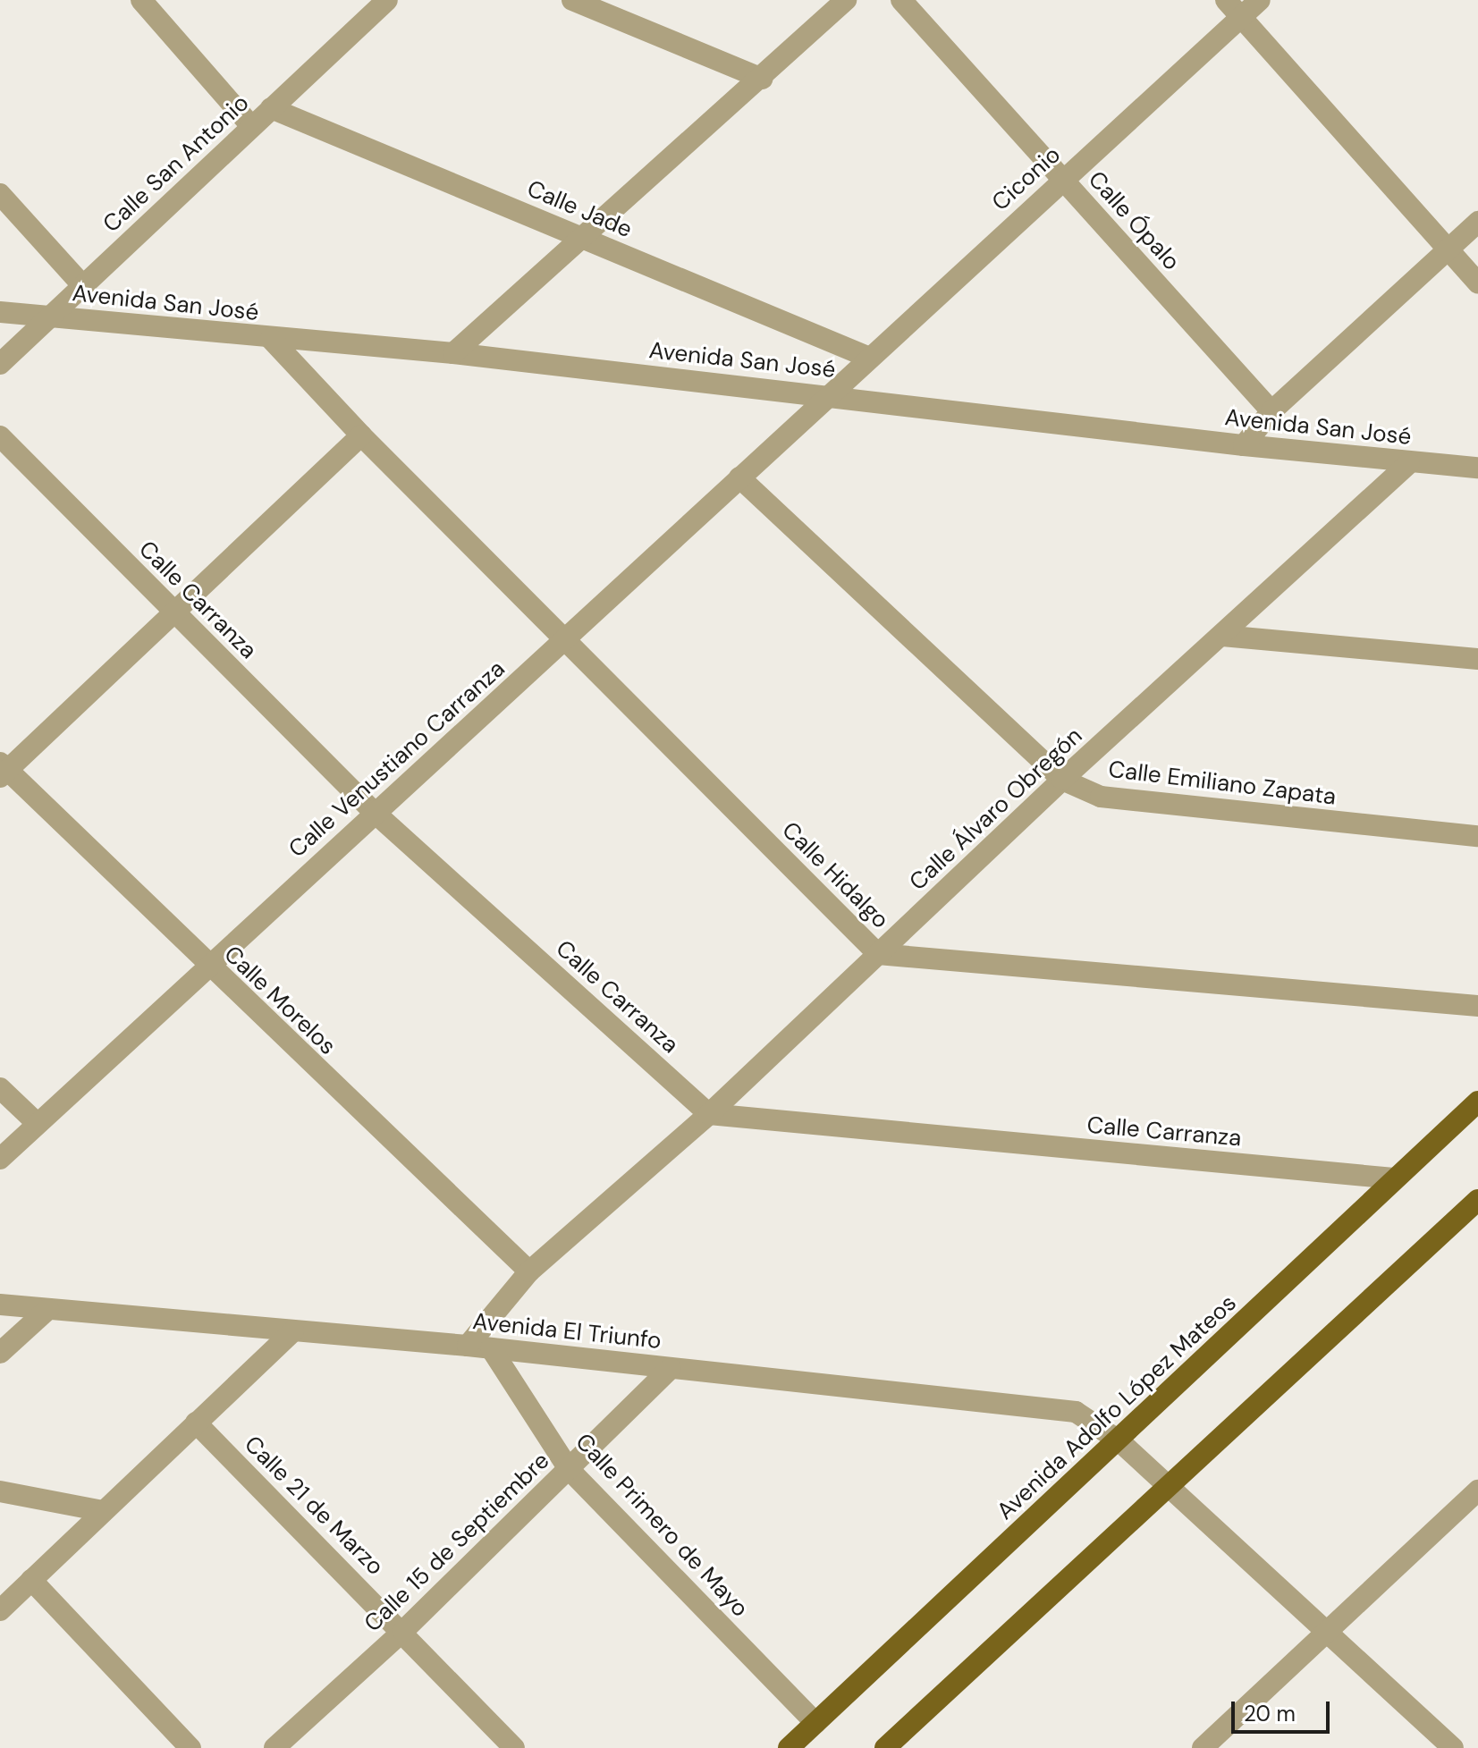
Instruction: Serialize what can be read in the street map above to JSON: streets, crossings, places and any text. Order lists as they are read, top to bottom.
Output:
{
  "streets": {
    "main road": ["Avenida Adolfo López Mateos"],
    "street": [
      "Calle San Antonio",
      "Ciconio",
      "Calle Jade",
      "Calle Ópalo",
      "Avenida San José",
      "Calle Carranza",
      "Calle Venustiano Carranza",
      "Calle Emiliano Zapata",
      "Calle Álvaro Obregón",
      "Calle Hidalgo",
      "Calle Morelos",
      "Avenida El Triunfo",
      "Calle 21 de Marzo",
      "Calle Primero de Mayo",
      "Calle 15 de Septiembre"
    ]
  },
  "crossings": [
    ["Calle San Antonio", "Calle Jade"],
    ["Calle San Antonio", "Avenida San José"],
    ["Ciconio", "Calle Jade"],
    ["Ciconio", "Calle Ópalo"],
    ["Ciconio", "Avenida San José"],
    ["Ciconio", "Calle Venustiano Carranza"],
    ["Avenida San José", "Calle Venustiano Carranza"],
    ["Avenida San José", "Calle Álvaro Obregón"],
    ["Avenida San José", "Calle Hidalgo"],
    ["Calle Carranza", "Calle Venustiano Carranza"],
    ["Calle Carranza", "Calle Álvaro Obregón"],
    ["Calle Carranza", "Avenida Adolfo López Mateos"],
    ["Calle Venustiano Carranza", "Calle Emiliano Zapata"],
    ["Calle Venustiano Carranza", "Calle Hidalgo"],
    ["Calle Venustiano Carranza", "Calle Morelos"],
    ["Calle Emiliano Zapata", "Calle Álvaro Obregón"],
    ["Calle Álvaro Obregón", "Calle Hidalgo"],
    ["Calle Álvaro Obregón", "Calle Morelos"],
    ["Calle Álvaro Obregón", "Avenida El Triunfo"],
    ["Avenida El Triunfo", "Avenida Adolfo López Mateos"],
    ["Avenida El Triunfo", "Calle Primero de Mayo"],
    ["Avenida El Triunfo", "Calle 15 de Septiembre"],
    ["Avenida Adolfo López Mateos", "Calle Primero de Mayo"],
    ["Calle 21 de Marzo", "Calle 15 de Septiembre"],
    ["Calle Primero de Mayo", "Calle 15 de Septiembre"]
  ],
  "scale_bar": "20 m"
}
